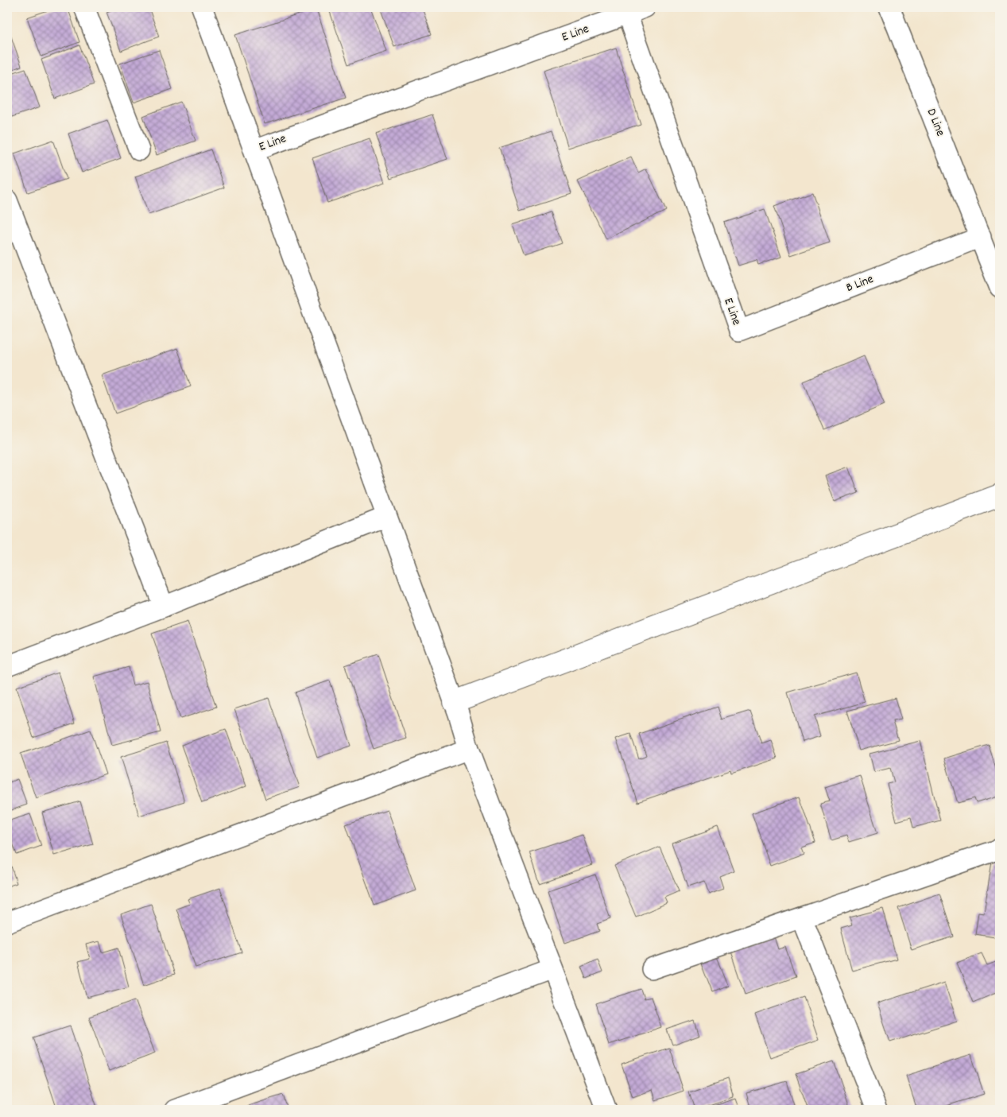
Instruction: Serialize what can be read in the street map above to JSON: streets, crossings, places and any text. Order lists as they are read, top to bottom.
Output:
{
  "streets": {
    "street": ["E Line", "D Line", "B Line"]
  },
  "crossings": [
    ["E Line", "B Line"],
    ["D Line", "B Line"]
  ]
}
